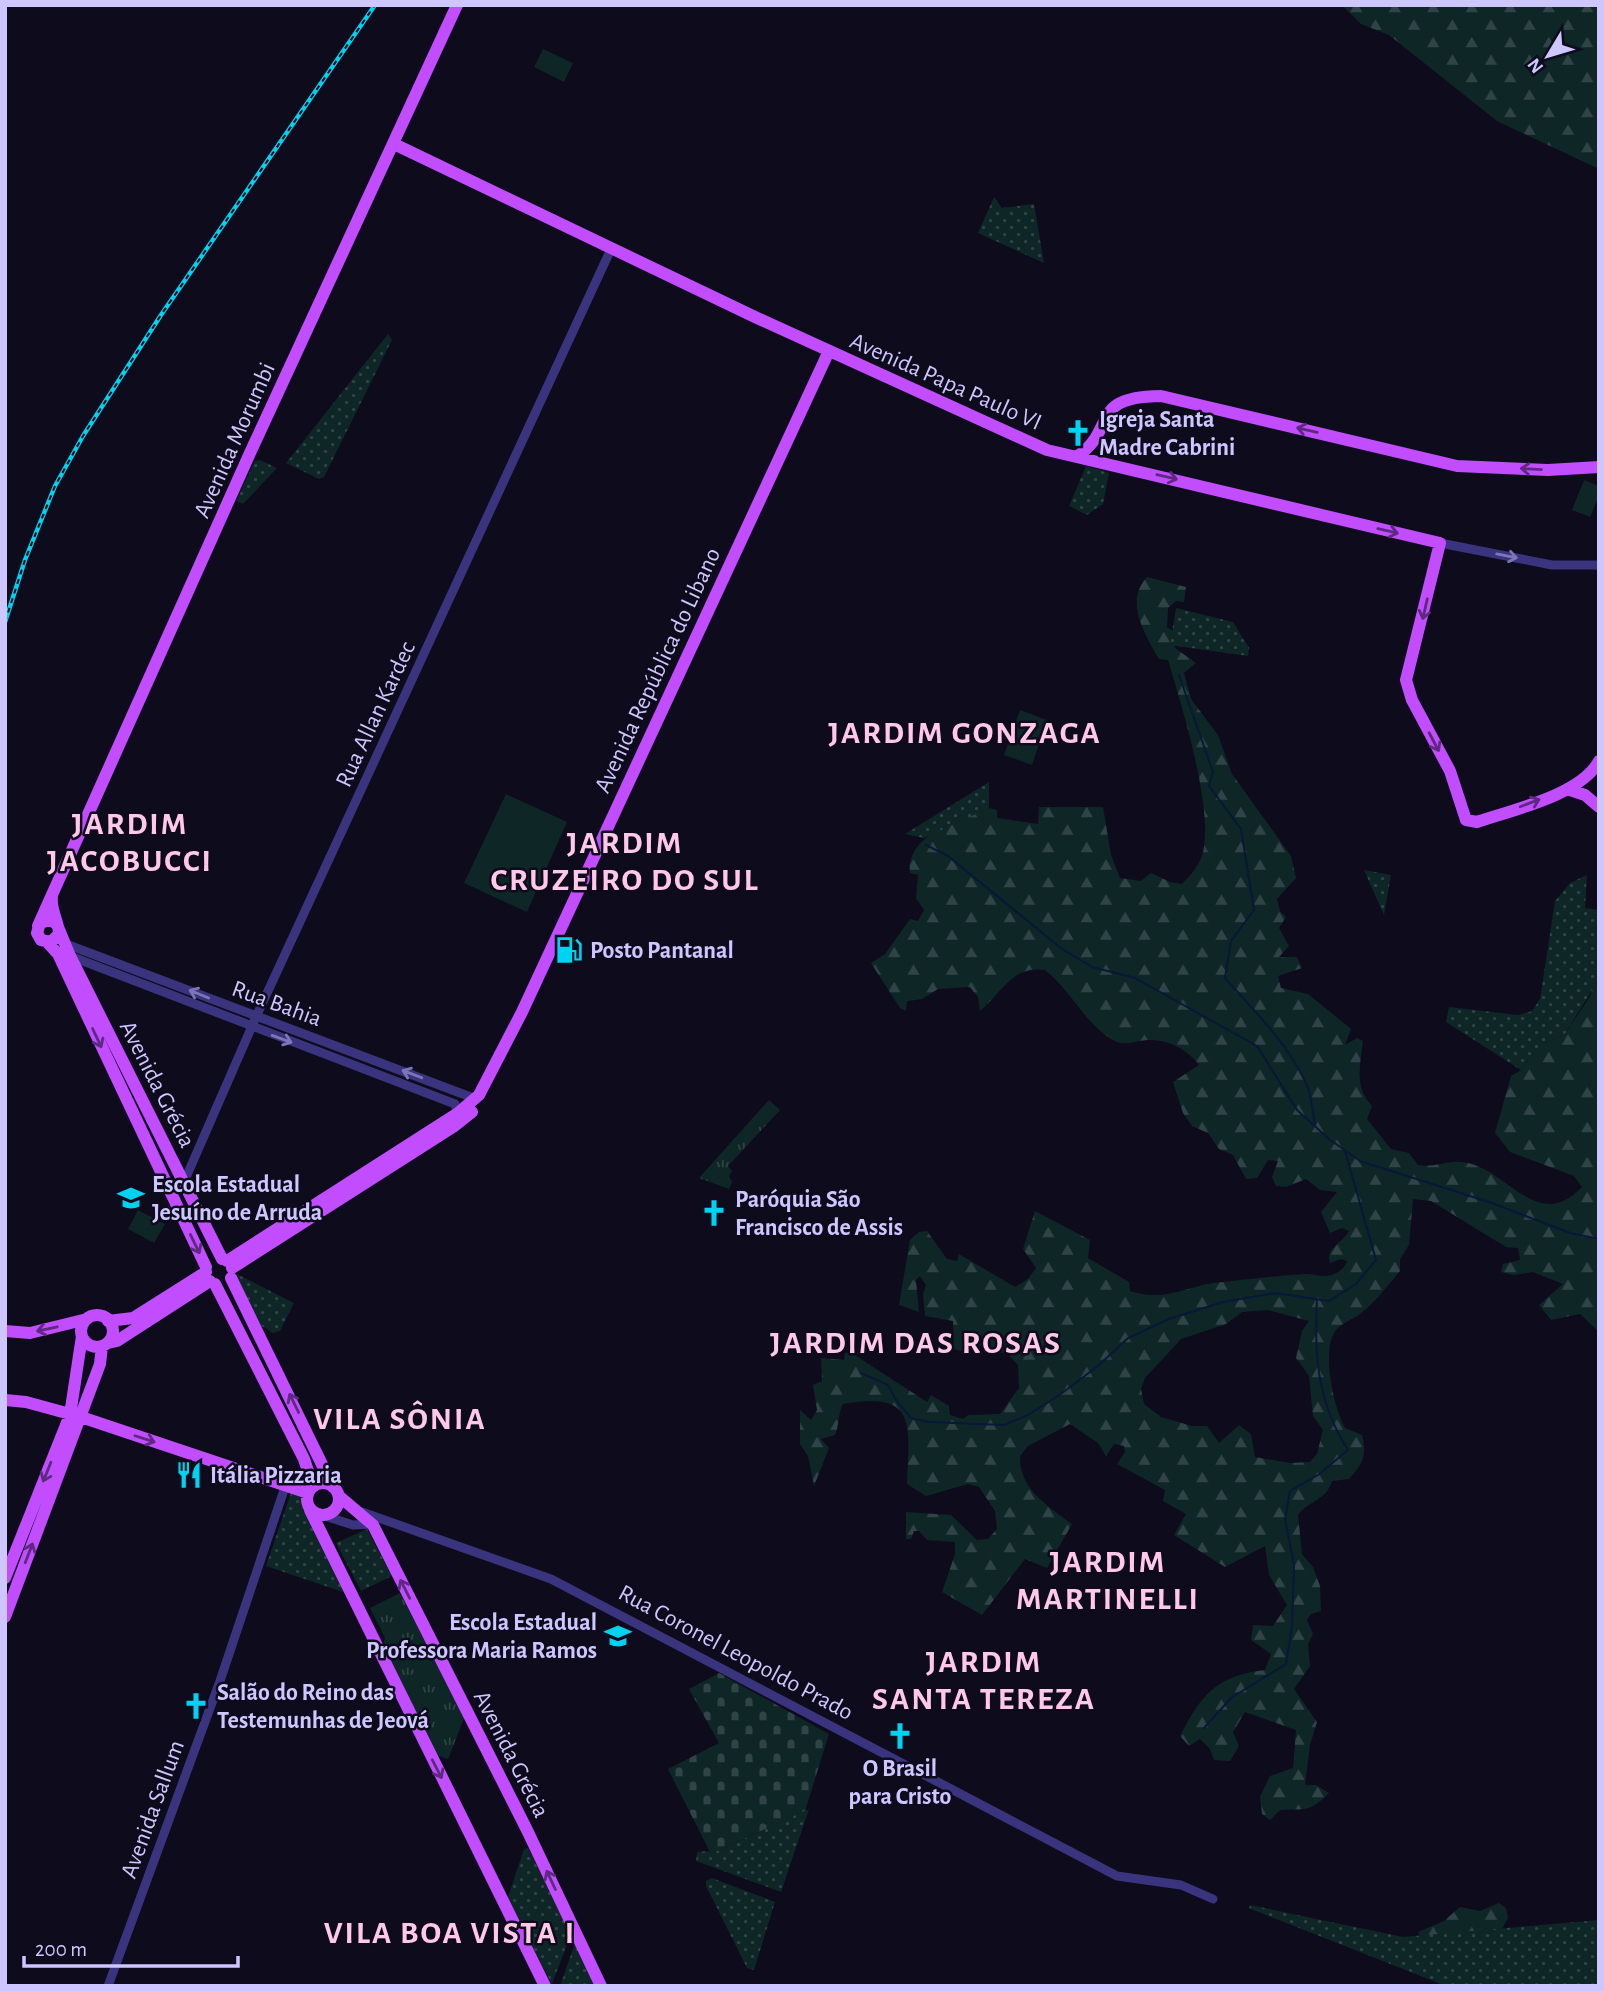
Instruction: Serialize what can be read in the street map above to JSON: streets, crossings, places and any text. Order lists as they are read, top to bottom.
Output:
{
  "streets": {
    "main road": [
      "Avenida Papa Paulo VI",
      "Avenida Morumbi",
      "Avenida República do Libano",
      "Avenida Grécia"
    ],
    "street": [
      "Rua Allan Kardec",
      "Rua Bahia",
      "Rua Coronel Leopoldo Prado",
      "Avenida Sallum"
    ]
  },
  "crossings": [
    ["Avenida Papa Paulo VI", "Avenida Morumbi"],
    ["Avenida Papa Paulo VI", "Avenida República do Libano"],
    ["Avenida Papa Paulo VI", "Rua Allan Kardec"],
    ["Avenida Morumbi", "Avenida Grécia"],
    ["Avenida República do Libano", "Rua Bahia"],
    ["Rua Allan Kardec", "Rua Bahia"],
    ["Rua Allan Kardec", "Avenida Grécia"],
    ["Rua Bahia", "Avenida Grécia"],
    ["Avenida Grécia", "Rua Coronel Leopoldo Prado"]
  ],
  "districts": [
    "JARDIM GONZAGA",
    "JARDIM JACOBUCCI",
    "JARDIM CRUZEIRO DO SUL",
    "JARDIM DAS ROSAS",
    "VILA SÔNIA",
    "JARDIM MARTINELLI",
    "JARDIM SANTA TEREZA",
    "VILA BOA VISTA I"
  ],
  "places": {
    "church": [
      "Igreja Santa Madre Cabrini",
      "Paróquia São Francisco de Assis",
      "Salão do Reino das Testemunhas de Jeová",
      "O Brasil para Cristo"
    ],
    "fuel station": ["Posto Pantanal"],
    "school or university": ["Escola Estadual Jesuíno de Arruda", "Escola Estadual Professora Maria Ramos"],
    "restaurant": ["Itália Pizzaria"]
  },
  "scale_bar": "200 m",
  "north": "bottom left"
}
